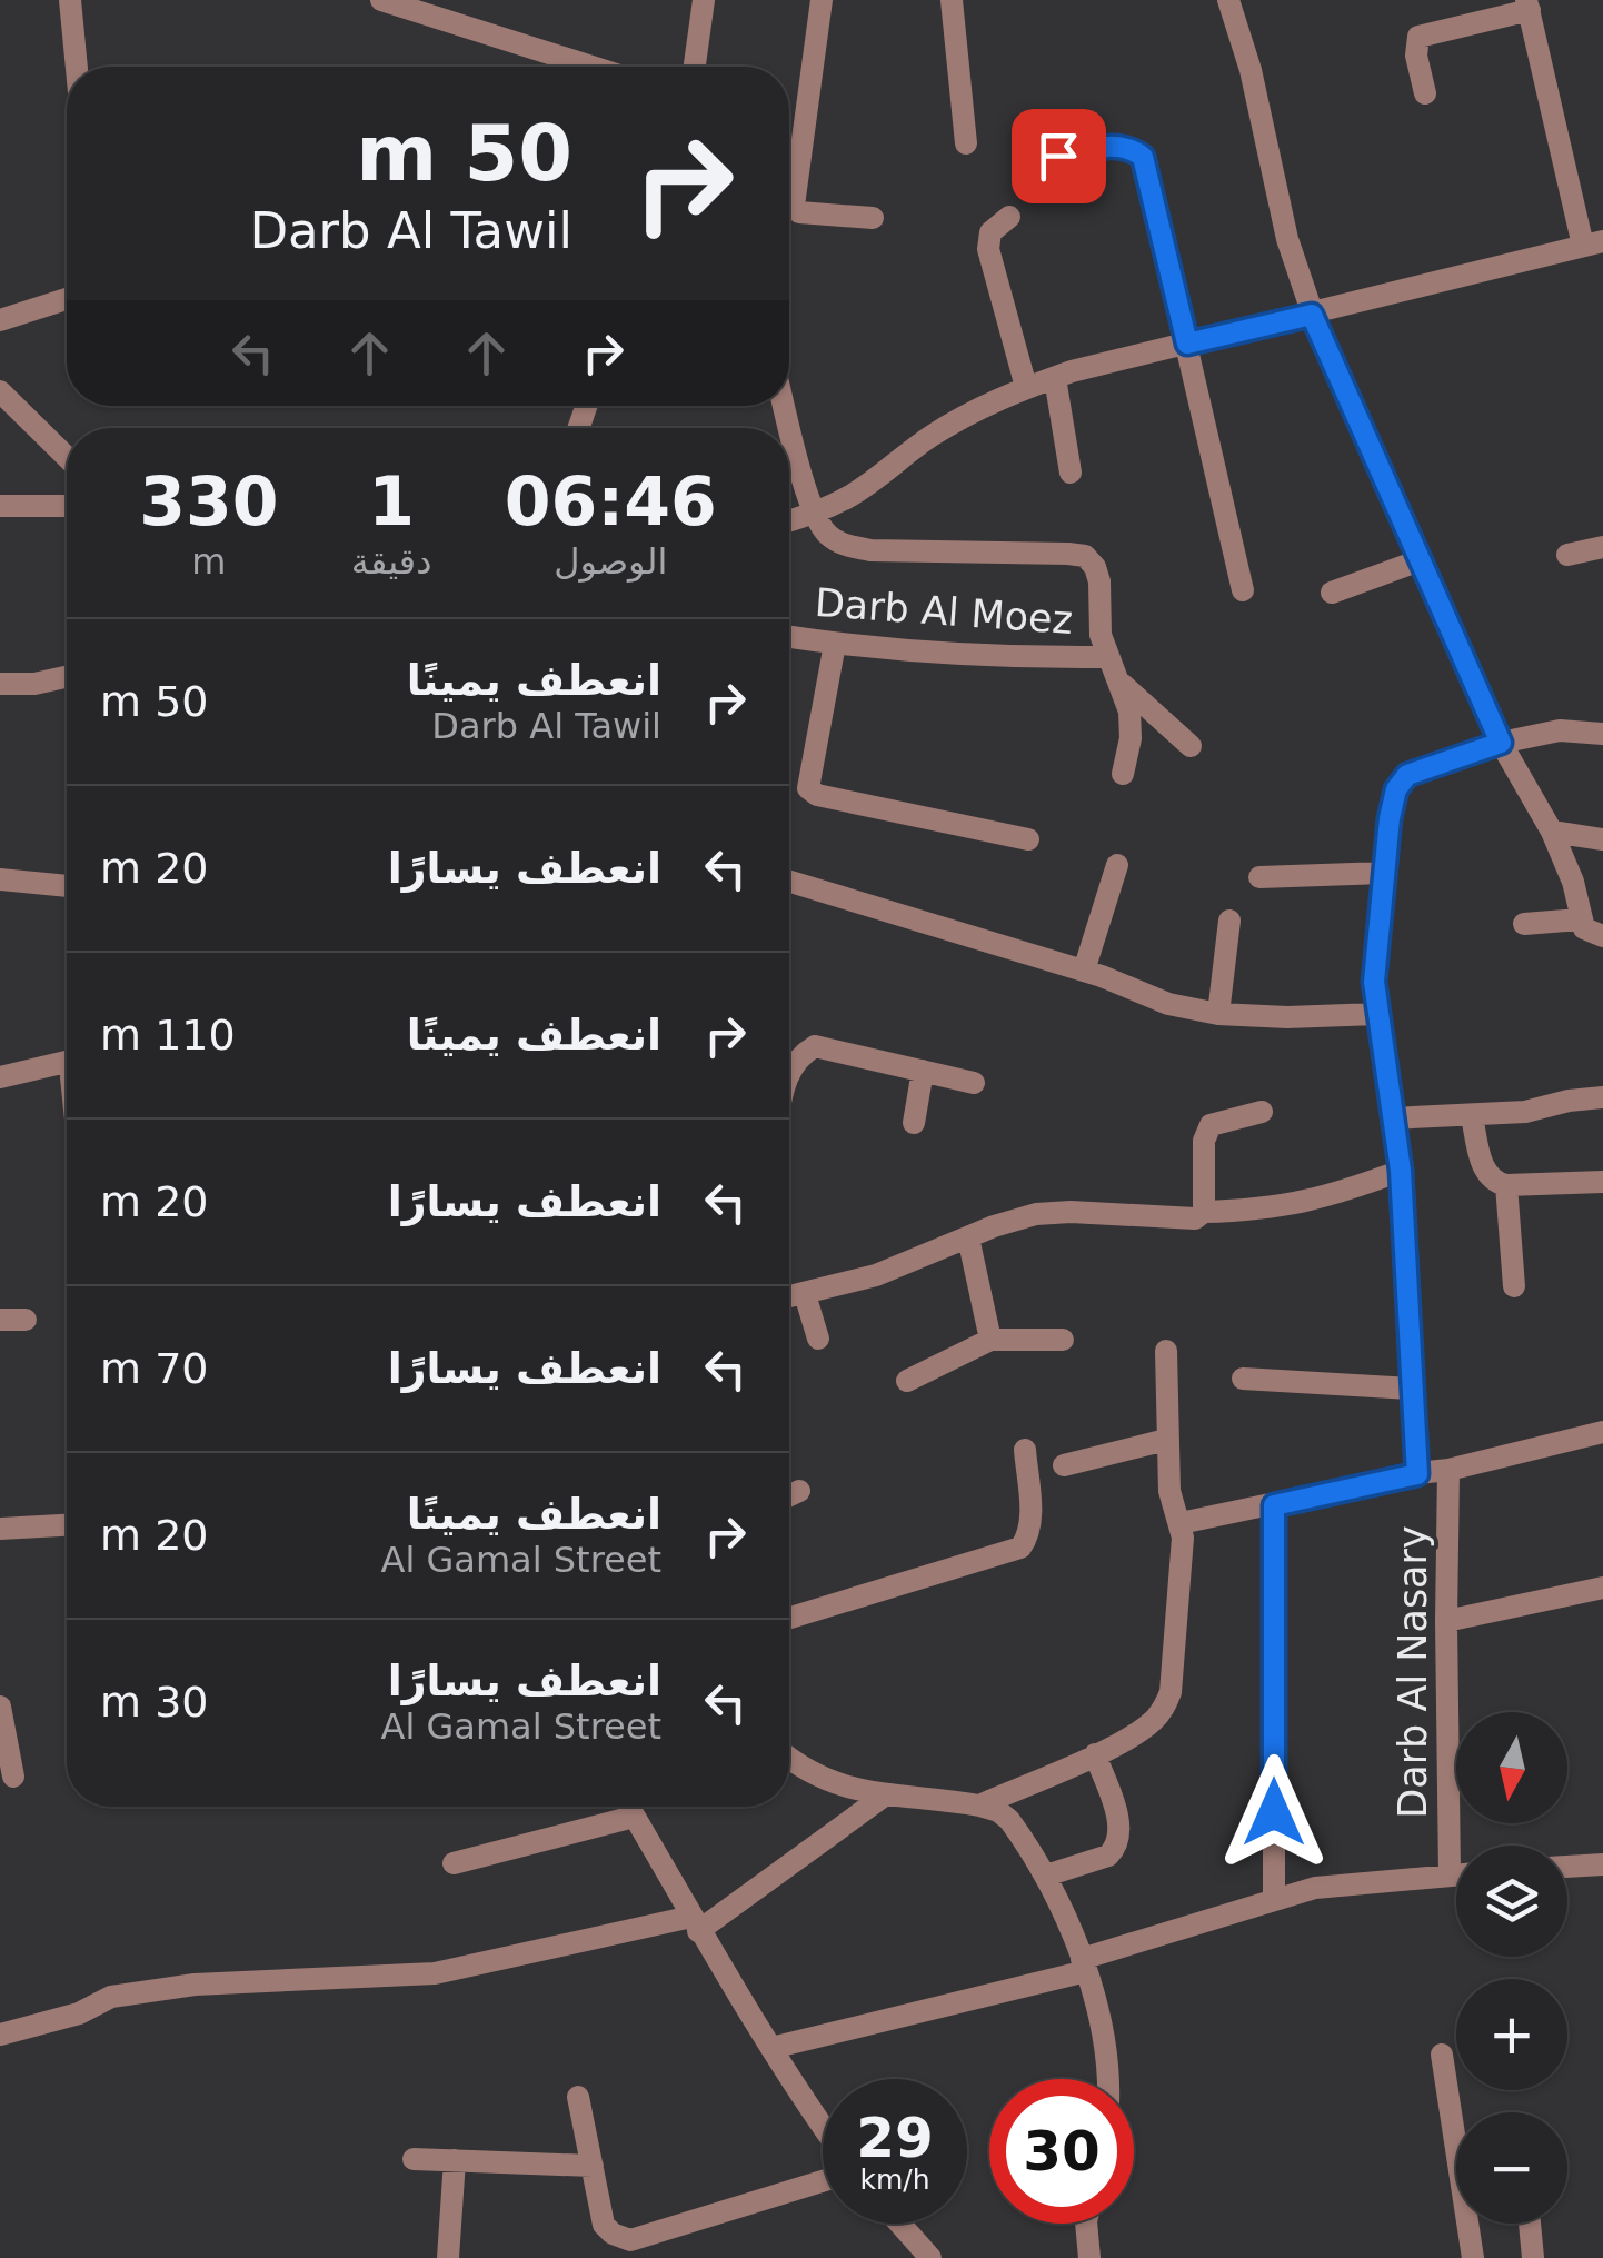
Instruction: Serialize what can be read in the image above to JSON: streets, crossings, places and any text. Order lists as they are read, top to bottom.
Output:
{
  "streets": {
    "street": ["Darb Al Moez", "Darb Al Nasary"]
  },
  "north": "bottom",
  "page": {
    "turn": ["50 m", "Darb Al Tawil"],
    "eta": [
      "06:46",
      "الوصول",
      "1",
      "دقيقة",
      "330",
      "m"
    ],
    "list": [
      {
        "name": "انعطف يمينًا",
        "note": "Darb Al Tawil",
        "value": "50 m"
      },
      {
        "name": "انعطف يسارًا",
        "value": "20 m"
      },
      {
        "name": "انعطف يمينًا",
        "value": "110 m"
      },
      {
        "name": "انعطف يسارًا",
        "value": "20 m"
      },
      {
        "name": "انعطف يسارًا",
        "value": "70 m"
      },
      {
        "name": "انعطف يمينًا",
        "note": "Al Gamal Street",
        "value": "20 m"
      },
      {
        "name": "انعطف يسارًا",
        "note": "Al Gamal Street",
        "value": "30 m"
      }
    ],
    "map_buttons": ["+", "−"],
    "speed": "29 km/h",
    "limit": "30"
  }
}
